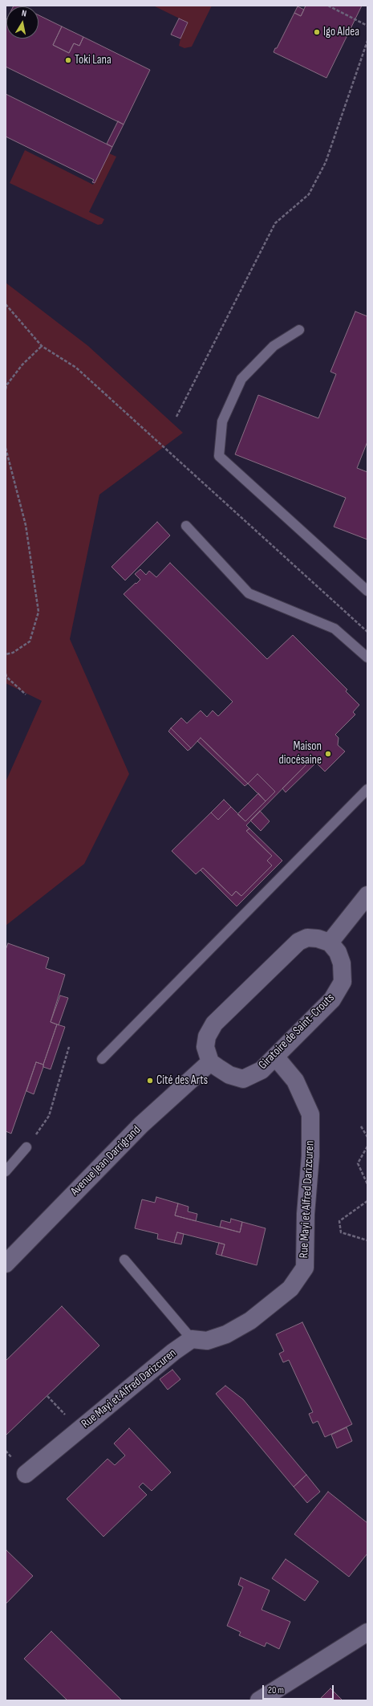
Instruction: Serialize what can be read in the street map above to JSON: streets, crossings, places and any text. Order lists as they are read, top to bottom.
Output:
{
  "streets": {
    "street": ["Giratoire de Saint-Crouts", "Avenue Jean Darrigrand", "Rue Mayi et Alfred Darizcuren"]
  },
  "crossings": [
    ["Giratoire de Saint-Crouts", "Avenue Jean Darrigrand"],
    ["Giratoire de Saint-Crouts", "Rue Mayi et Alfred Darizcuren"]
  ],
  "places": [
    "Igo Aldea",
    "Toki Lana",
    "Maison diocésaine",
    "Cité des Arts"
  ],
  "scale_bar": "20 m",
  "north": "top"
}
